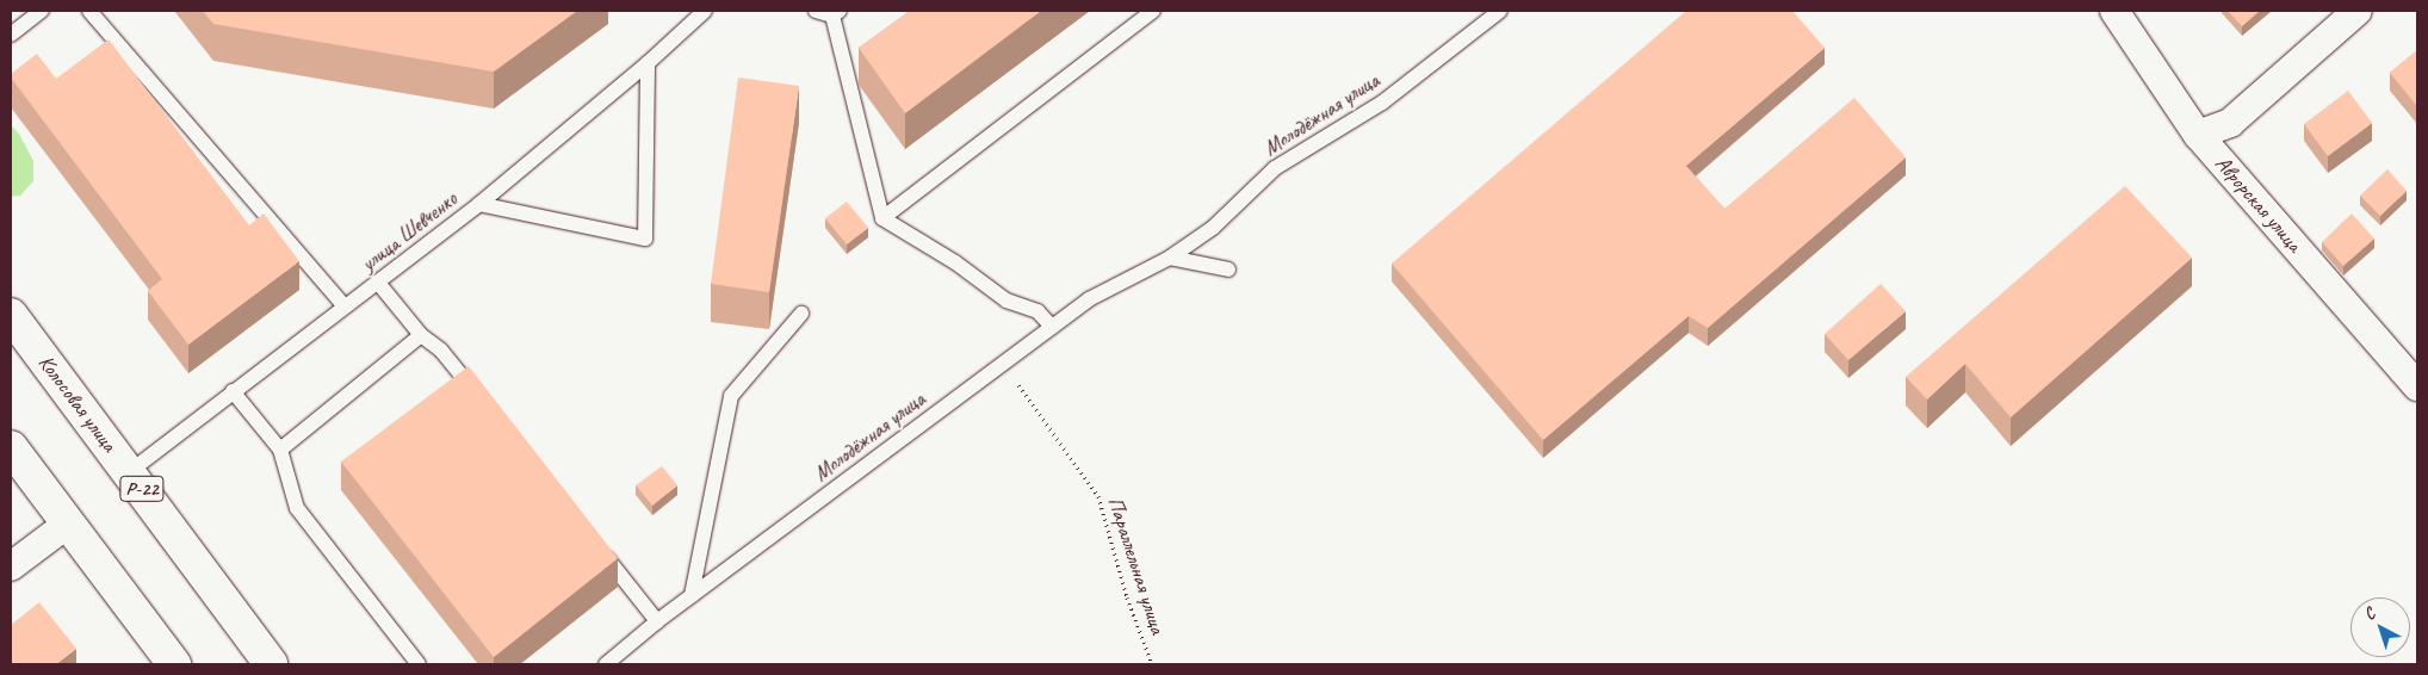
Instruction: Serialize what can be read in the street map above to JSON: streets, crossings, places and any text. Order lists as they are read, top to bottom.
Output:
{
  "streets": {
    "highway": ["Колосовая улица", "Р-22"],
    "street": ["Аврорская улица"],
    "lane": ["Молодёжная улица", "улица Шевченко"],
    "path": ["Параллельная улица"]
  },
  "crossings": [
    ["Молодёжная улица", "Параллельная улица"],
    ["улица Шевченко", "Колосовая улица"]
  ],
  "north": "top left"
}
